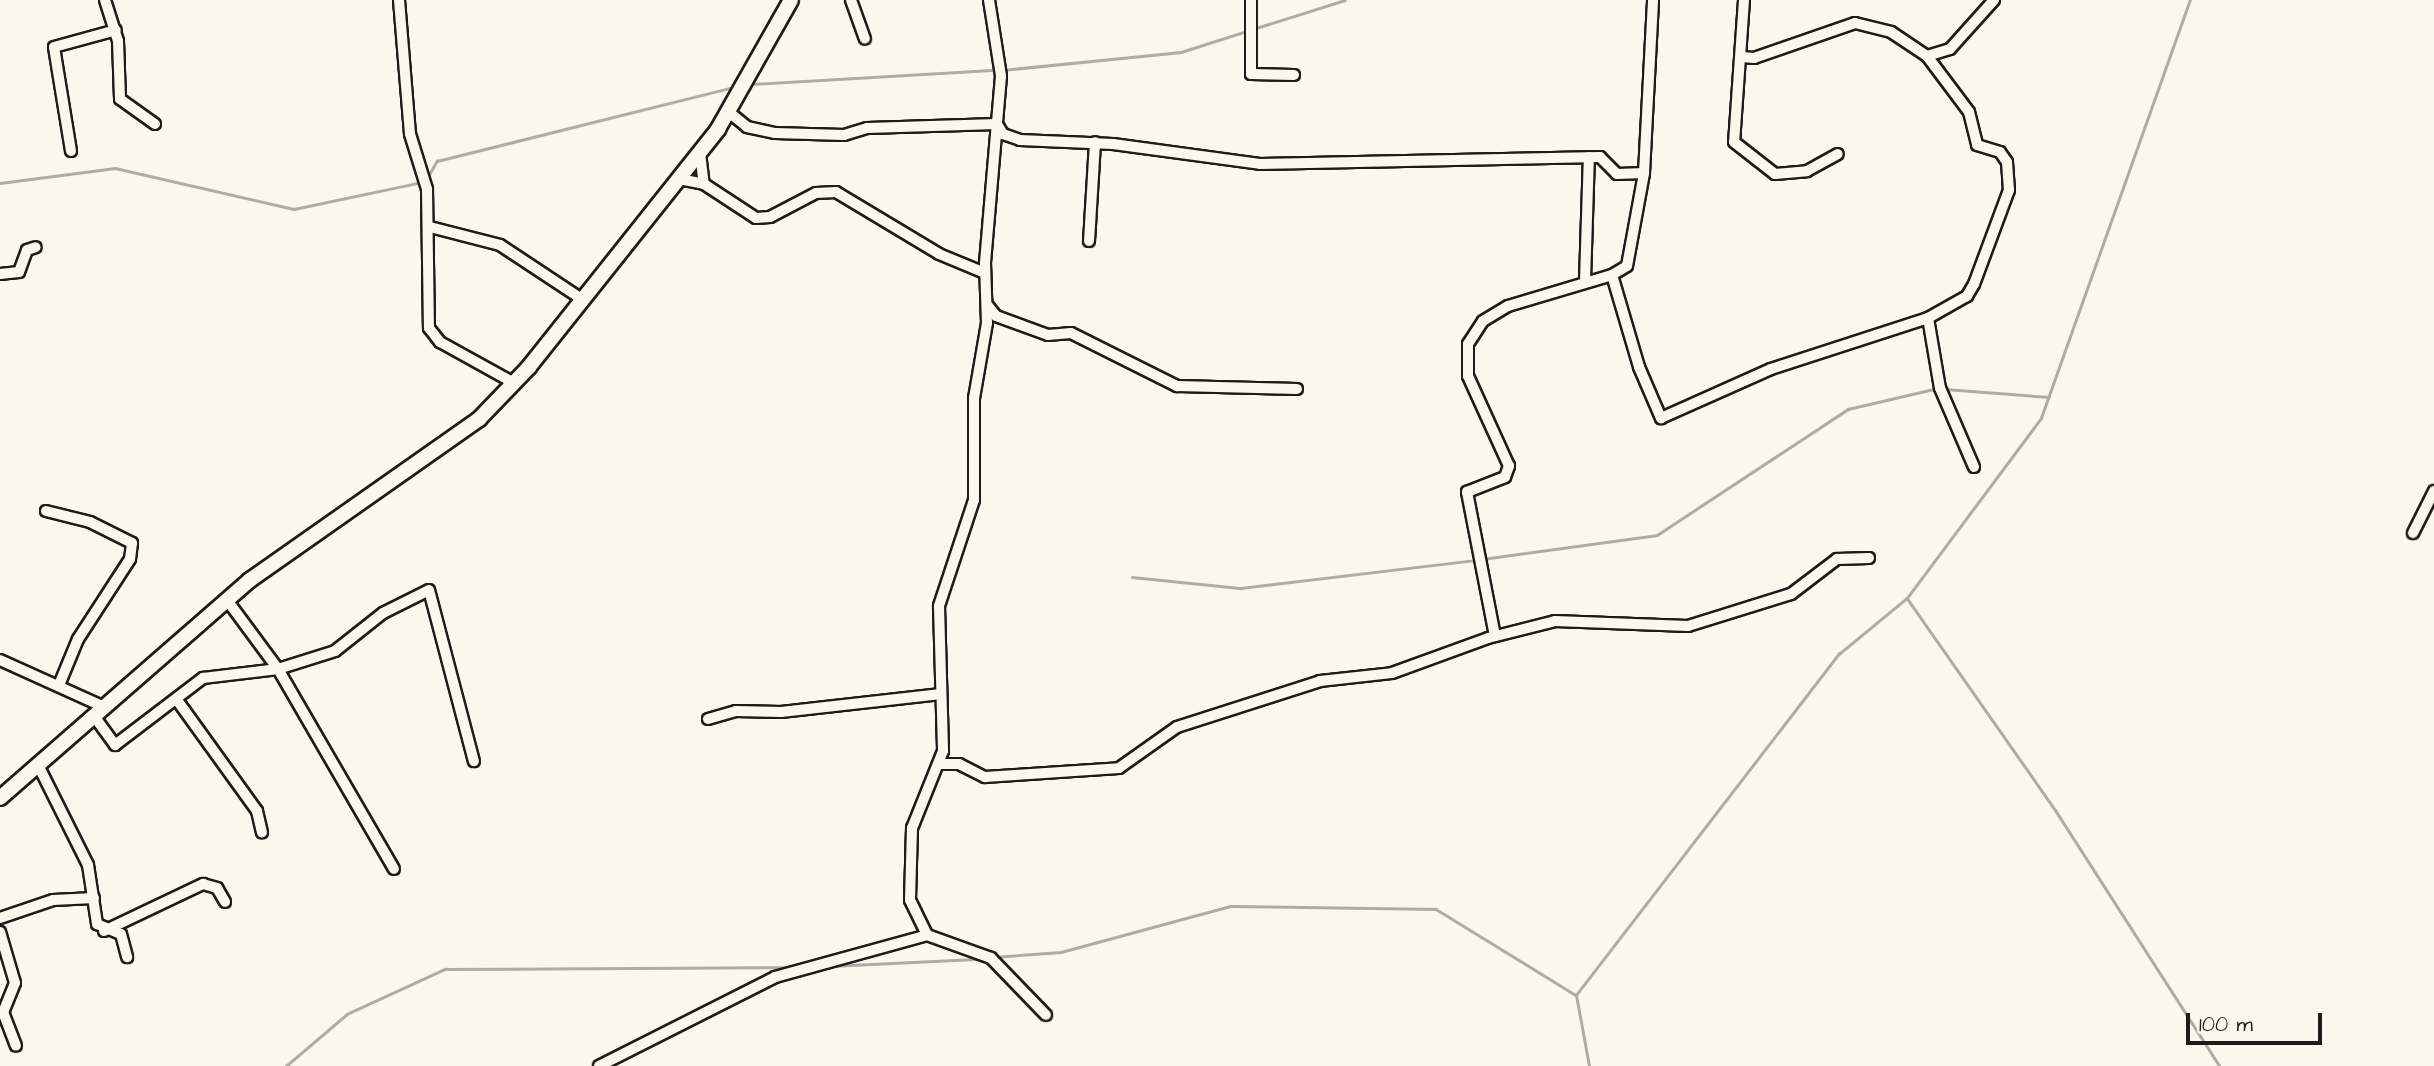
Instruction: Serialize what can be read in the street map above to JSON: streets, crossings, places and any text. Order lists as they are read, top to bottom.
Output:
{
  "scale_bar": "100 m"
}
